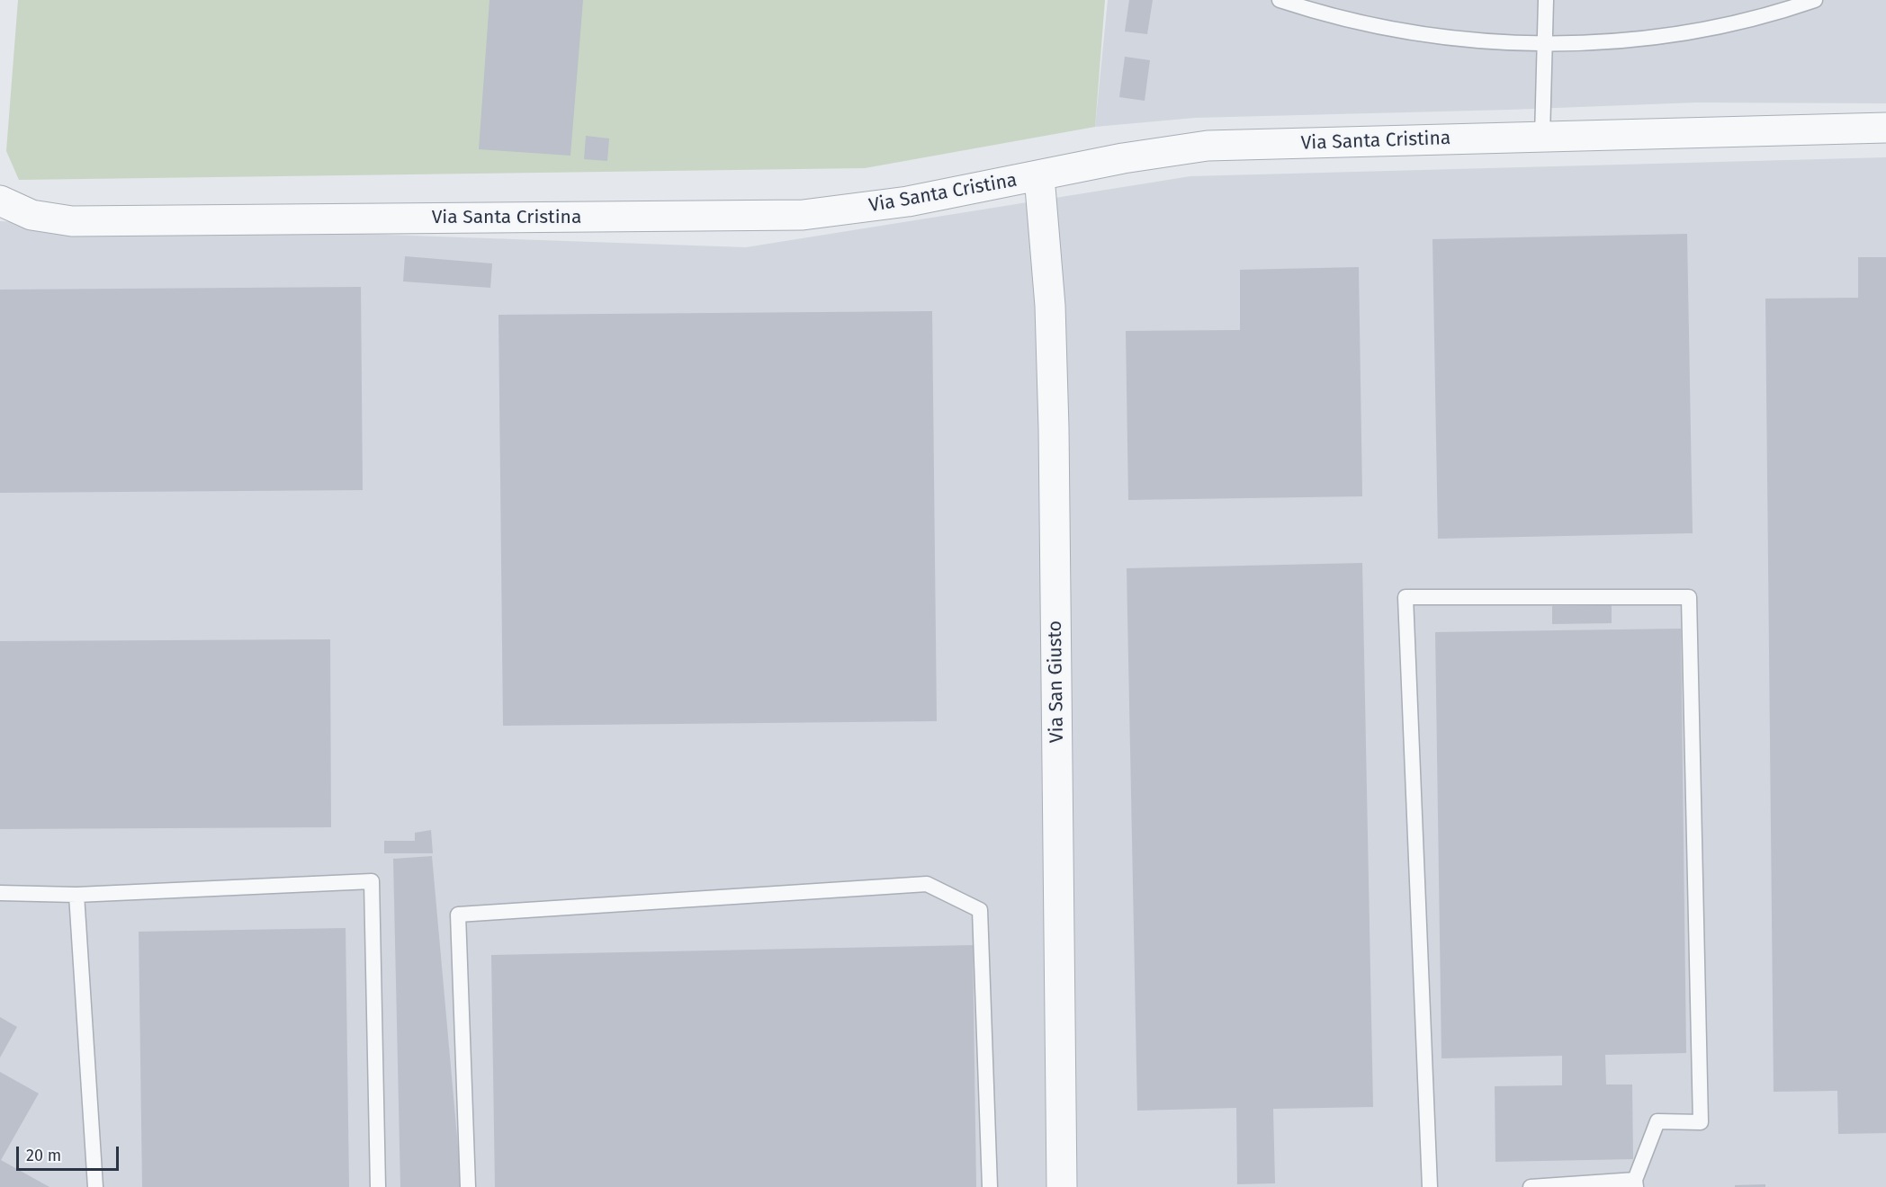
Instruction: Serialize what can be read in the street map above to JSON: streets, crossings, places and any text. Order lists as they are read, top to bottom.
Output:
{
  "streets": {
    "street": ["Via Santa Cristina", "Via San Giusto"]
  },
  "crossings": [
    ["Via Santa Cristina", "Via San Giusto"]
  ],
  "scale_bar": "20 m"
}
